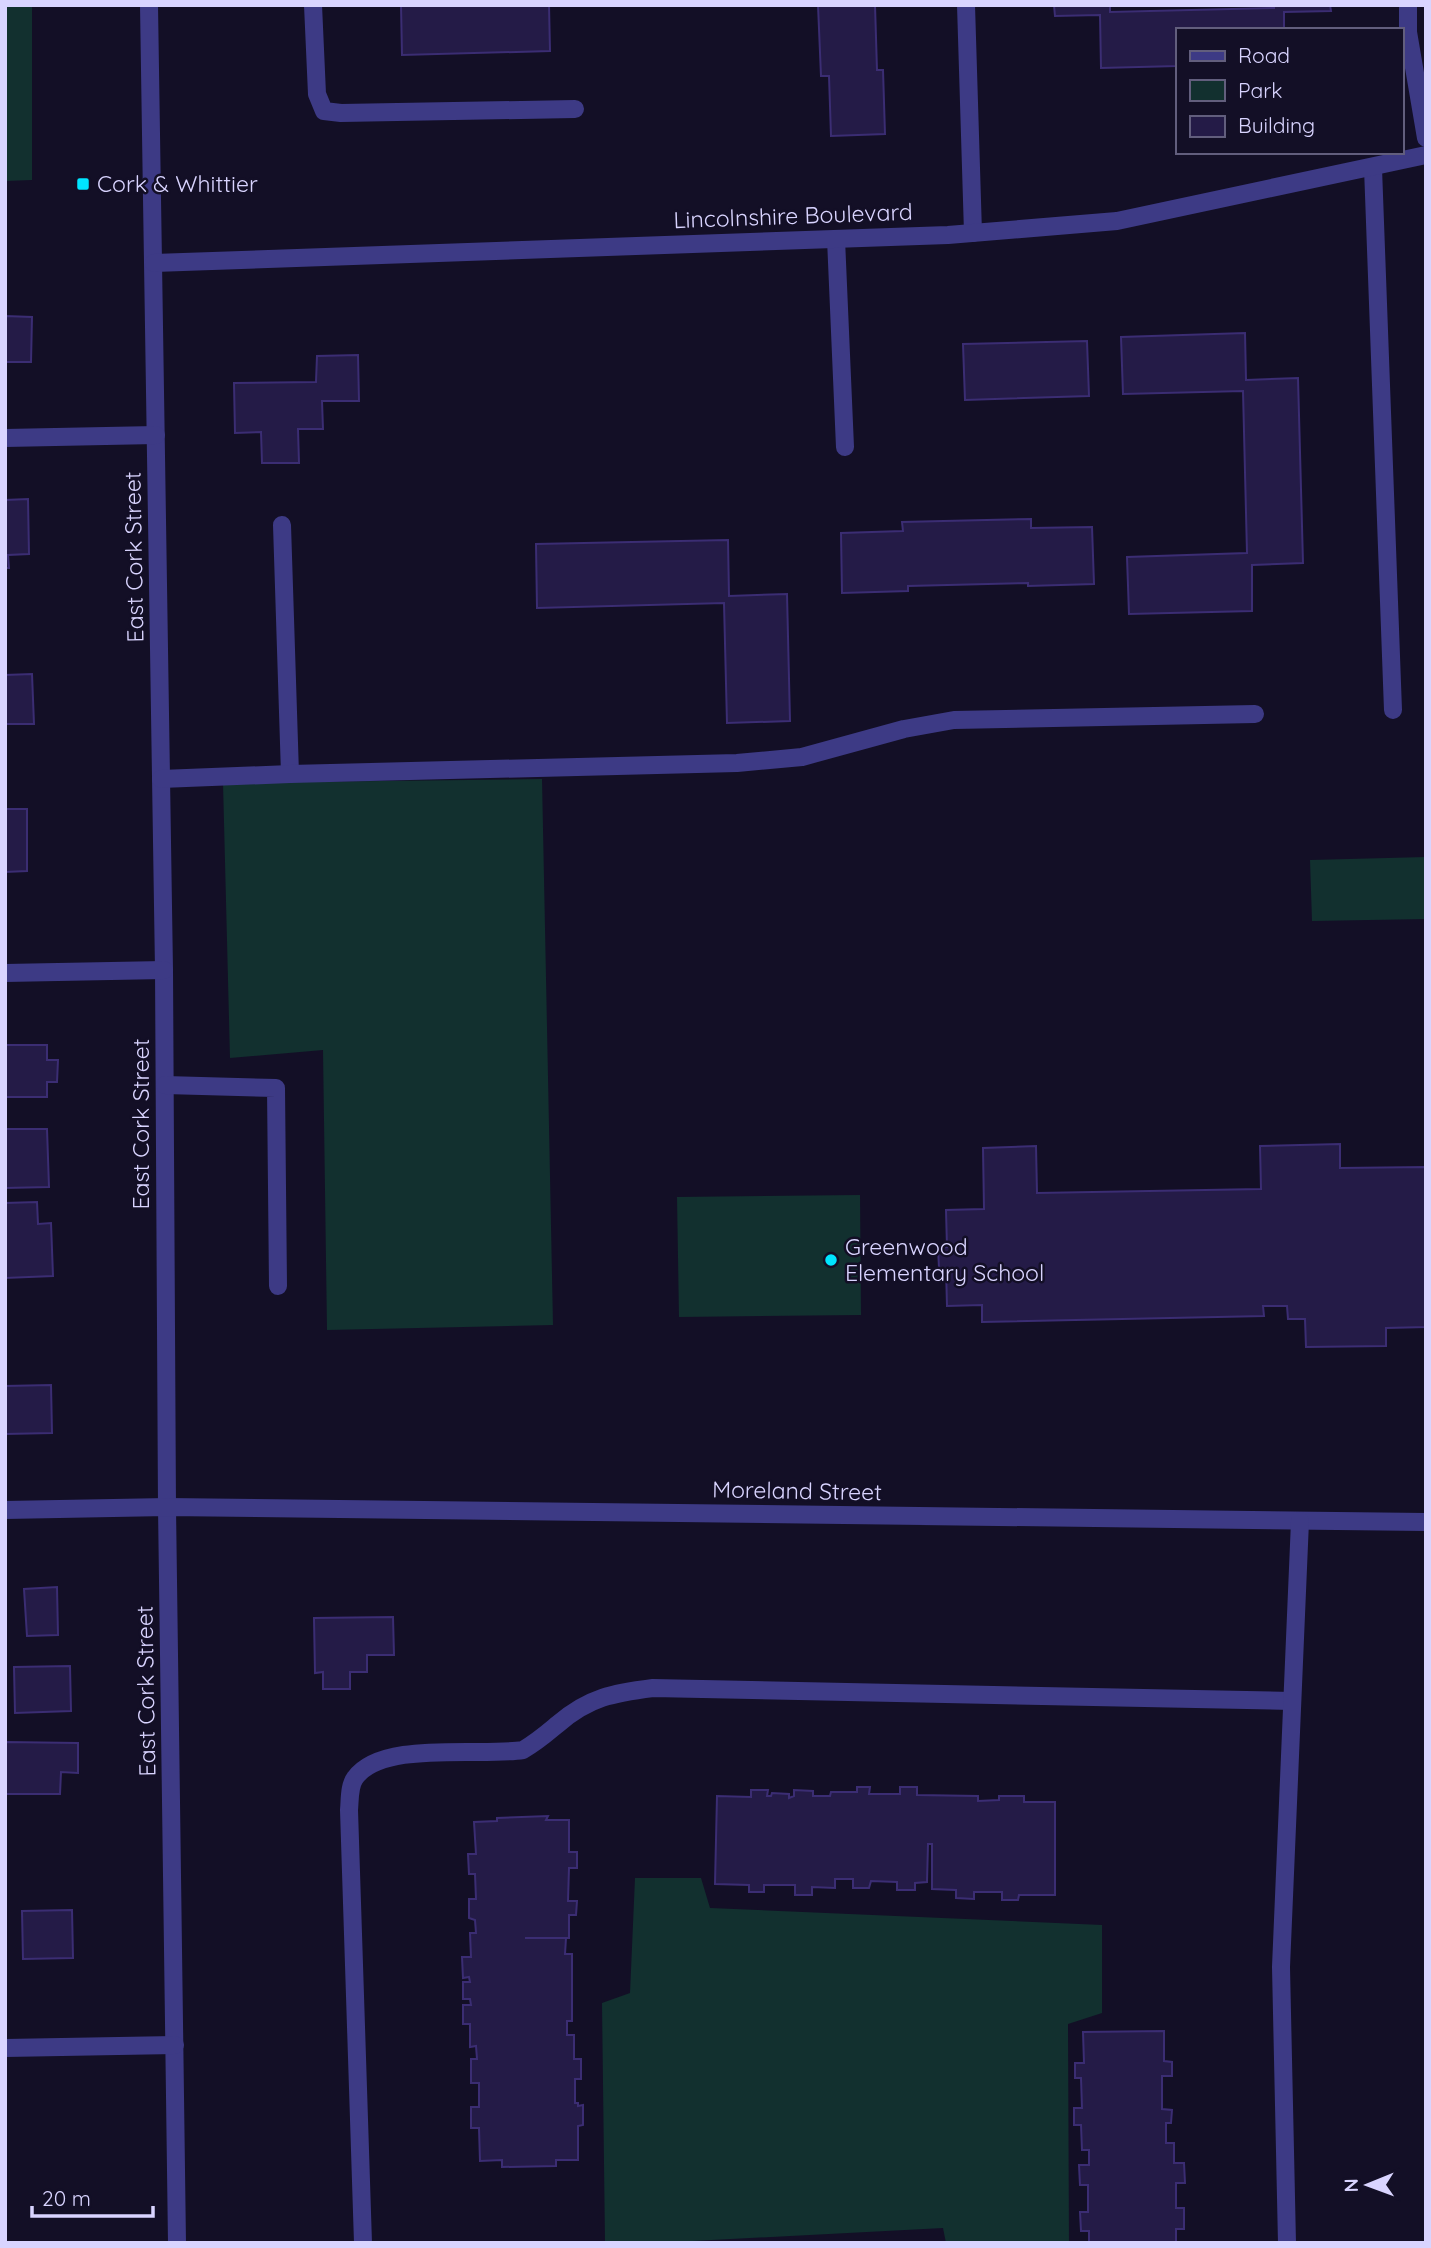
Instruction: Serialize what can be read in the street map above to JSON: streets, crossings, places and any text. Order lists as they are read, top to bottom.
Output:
{
  "streets": {
    "street": ["Lincolnshire Boulevard", "East Cork Street", "Moreland Street"]
  },
  "crossings": [
    ["Lincolnshire Boulevard", "East Cork Street"],
    ["East Cork Street", "Moreland Street"]
  ],
  "places": {
    "transit": ["Cork & Whittier"],
    "other": ["Greenwood Elementary School"]
  },
  "legend": ["Road", "Park", "Building"],
  "scale_bar": "20 m",
  "north": "left"
}
